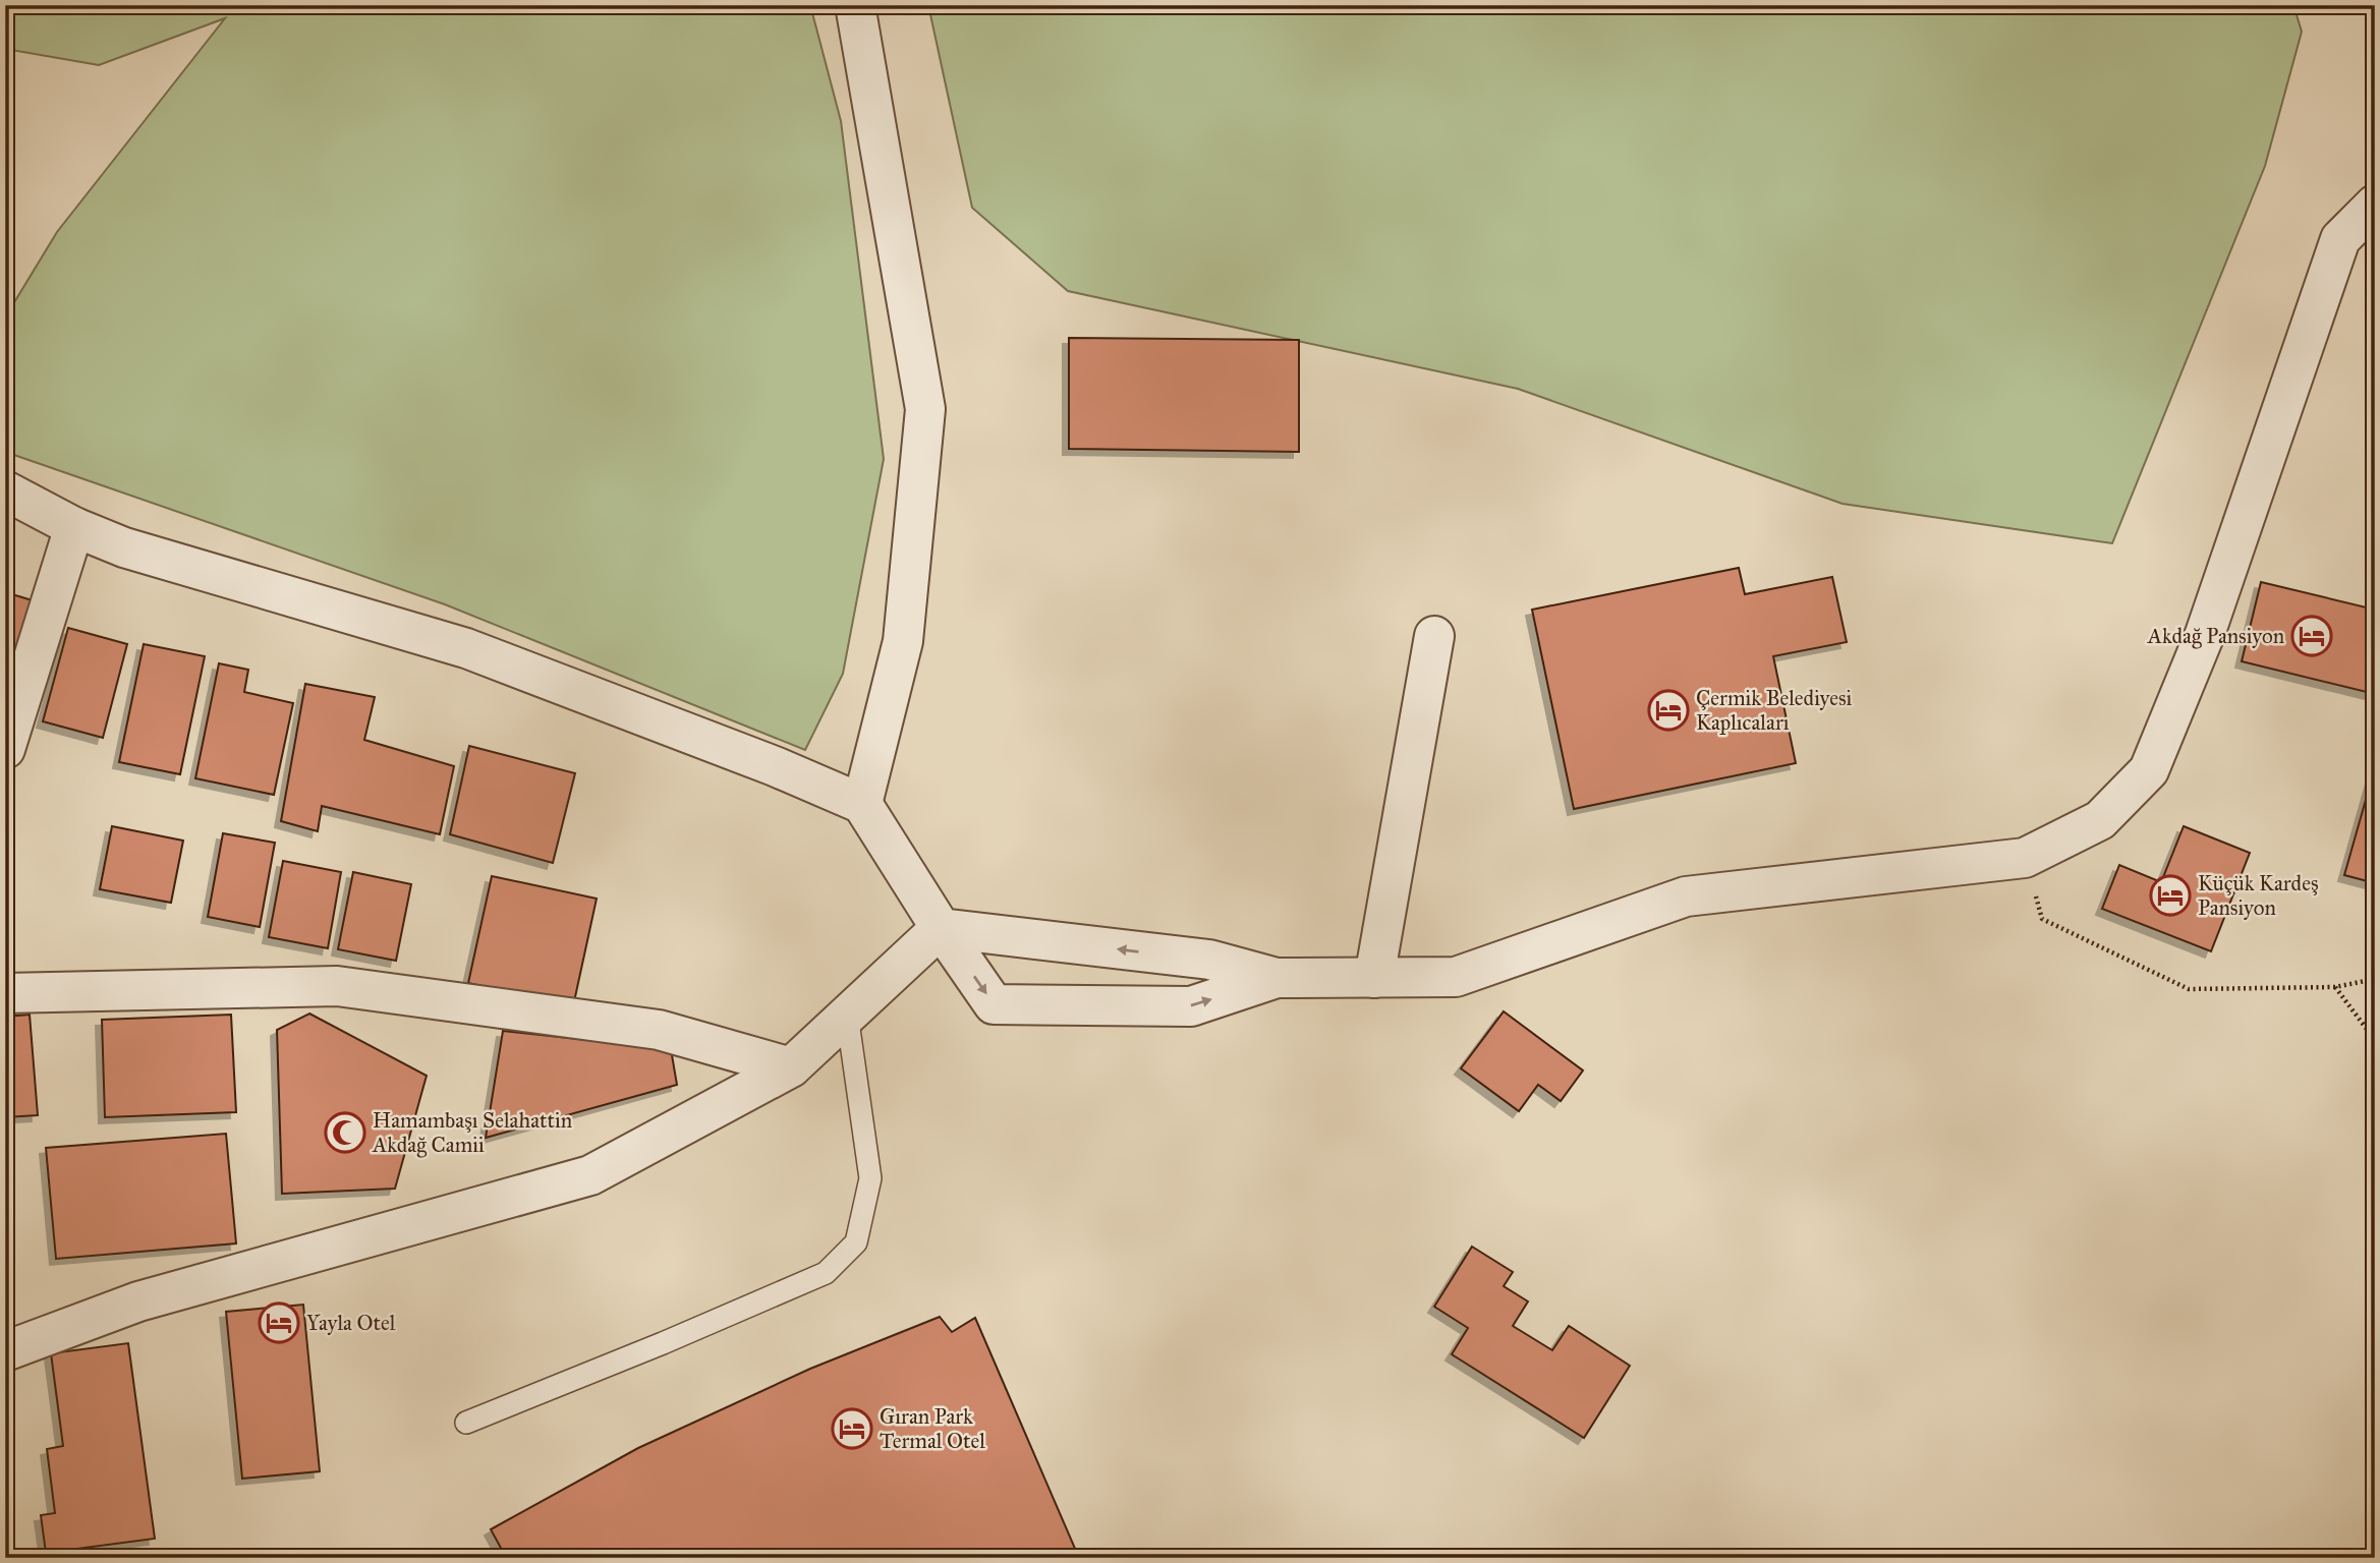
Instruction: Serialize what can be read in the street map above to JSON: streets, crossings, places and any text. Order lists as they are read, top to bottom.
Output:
{
  "places": {
    "hotel": [
      "Akdağ Pansiyon",
      "Çermik Belediyesi Kaplıcaları",
      "Küçük Kardeş Pansiyon",
      "Yayla Otel",
      "Gıran Park Termal Otel"
    ],
    "mosque": ["Hamambaşı Selahattin Akdağ Camii"]
  }
}
